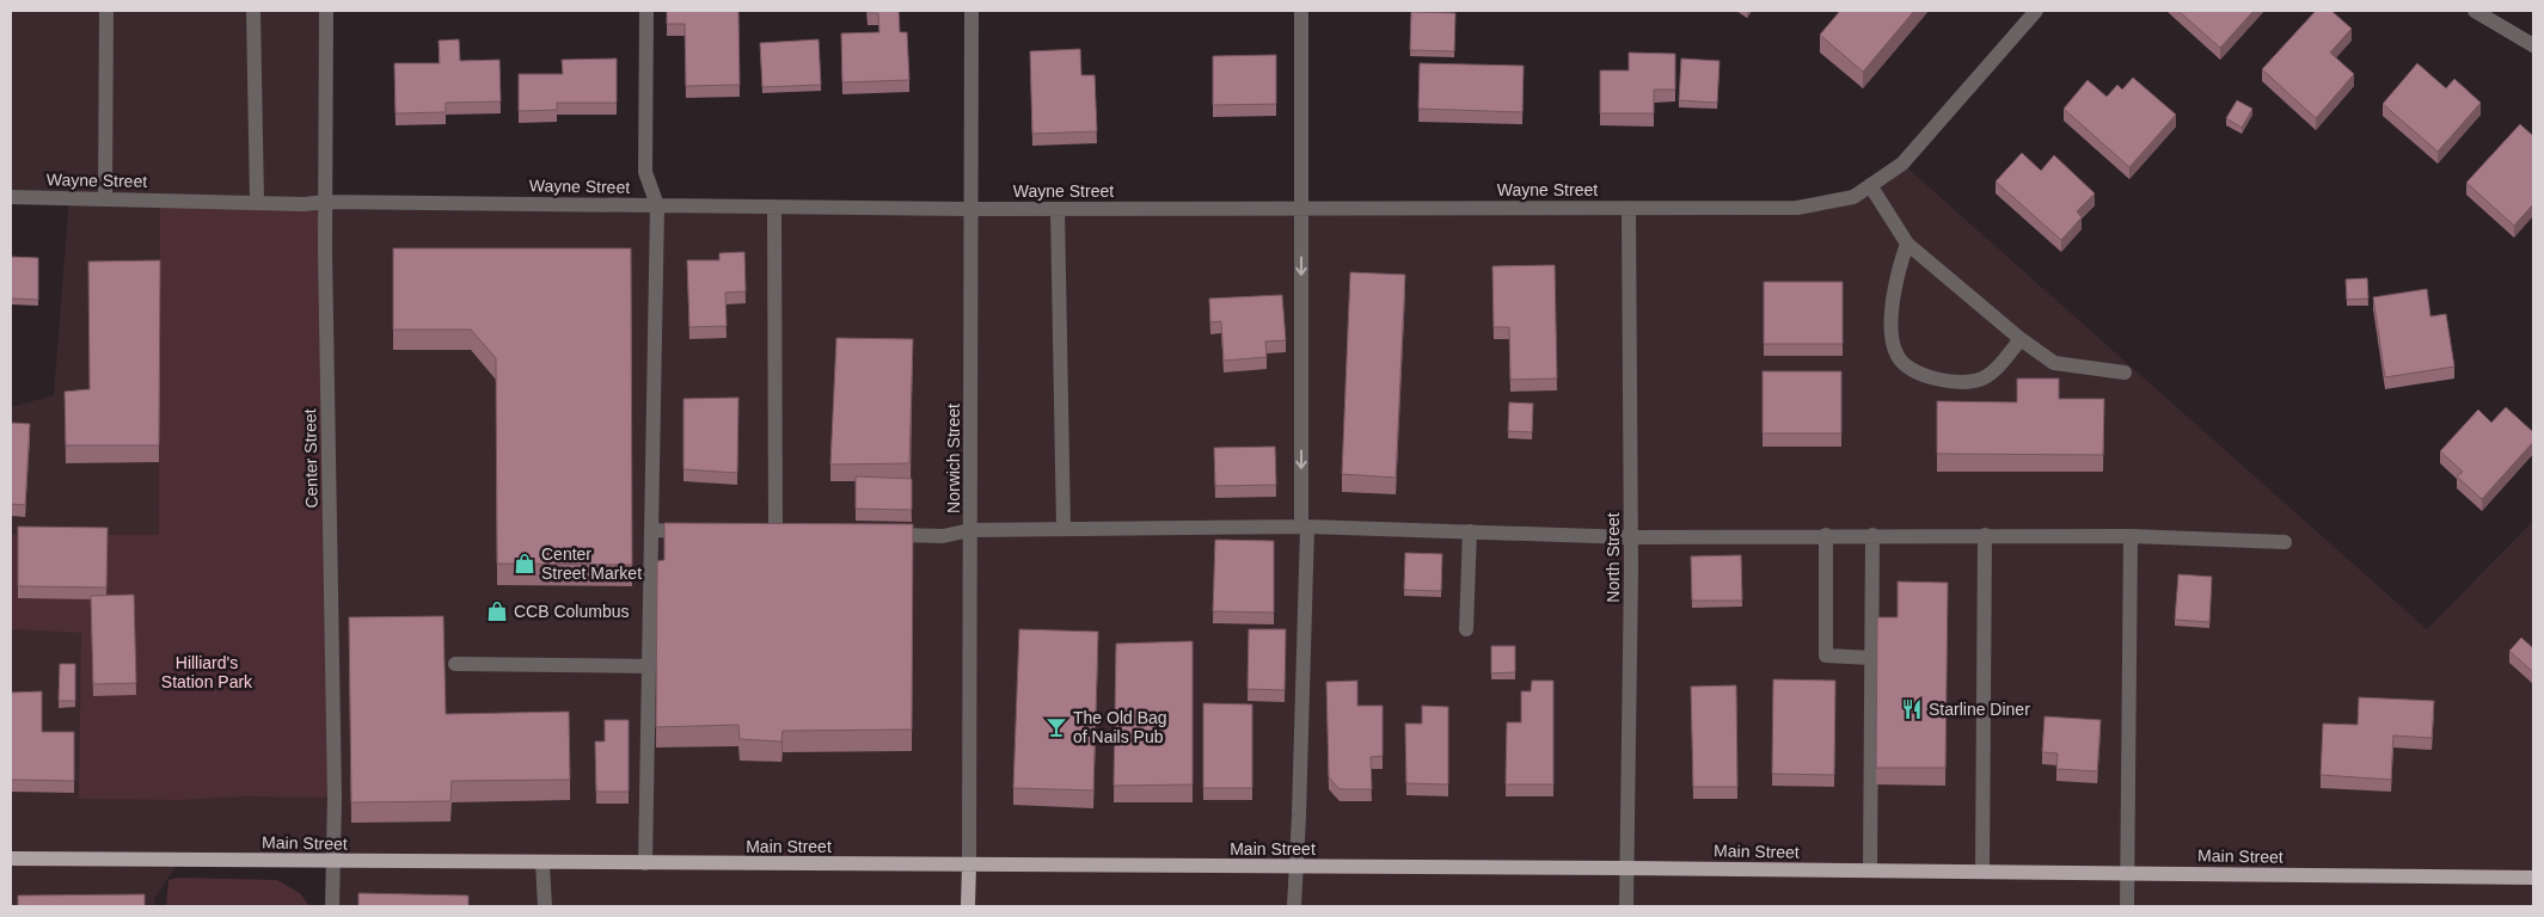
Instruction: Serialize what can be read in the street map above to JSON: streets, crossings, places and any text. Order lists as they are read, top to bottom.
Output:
{
  "streets": {
    "main road": ["Norwich Street", "Main Street"],
    "street": ["Wayne Street", "Center Street", "North Street"]
  },
  "crossings": [
    ["Wayne Street", "Center Street"],
    ["Wayne Street", "Norwich Street"],
    ["Wayne Street", "North Street"],
    ["Center Street", "Main Street"],
    ["Norwich Street", "Main Street"],
    ["North Street", "Main Street"]
  ],
  "parks": ["Hilliard's Station Park"],
  "places": {
    "shop": ["Center Street Market", "CCB Columbus"],
    "restaurant": ["Starline Diner"],
    "bar": ["The Old Bag of Nails Pub"]
  }
}
